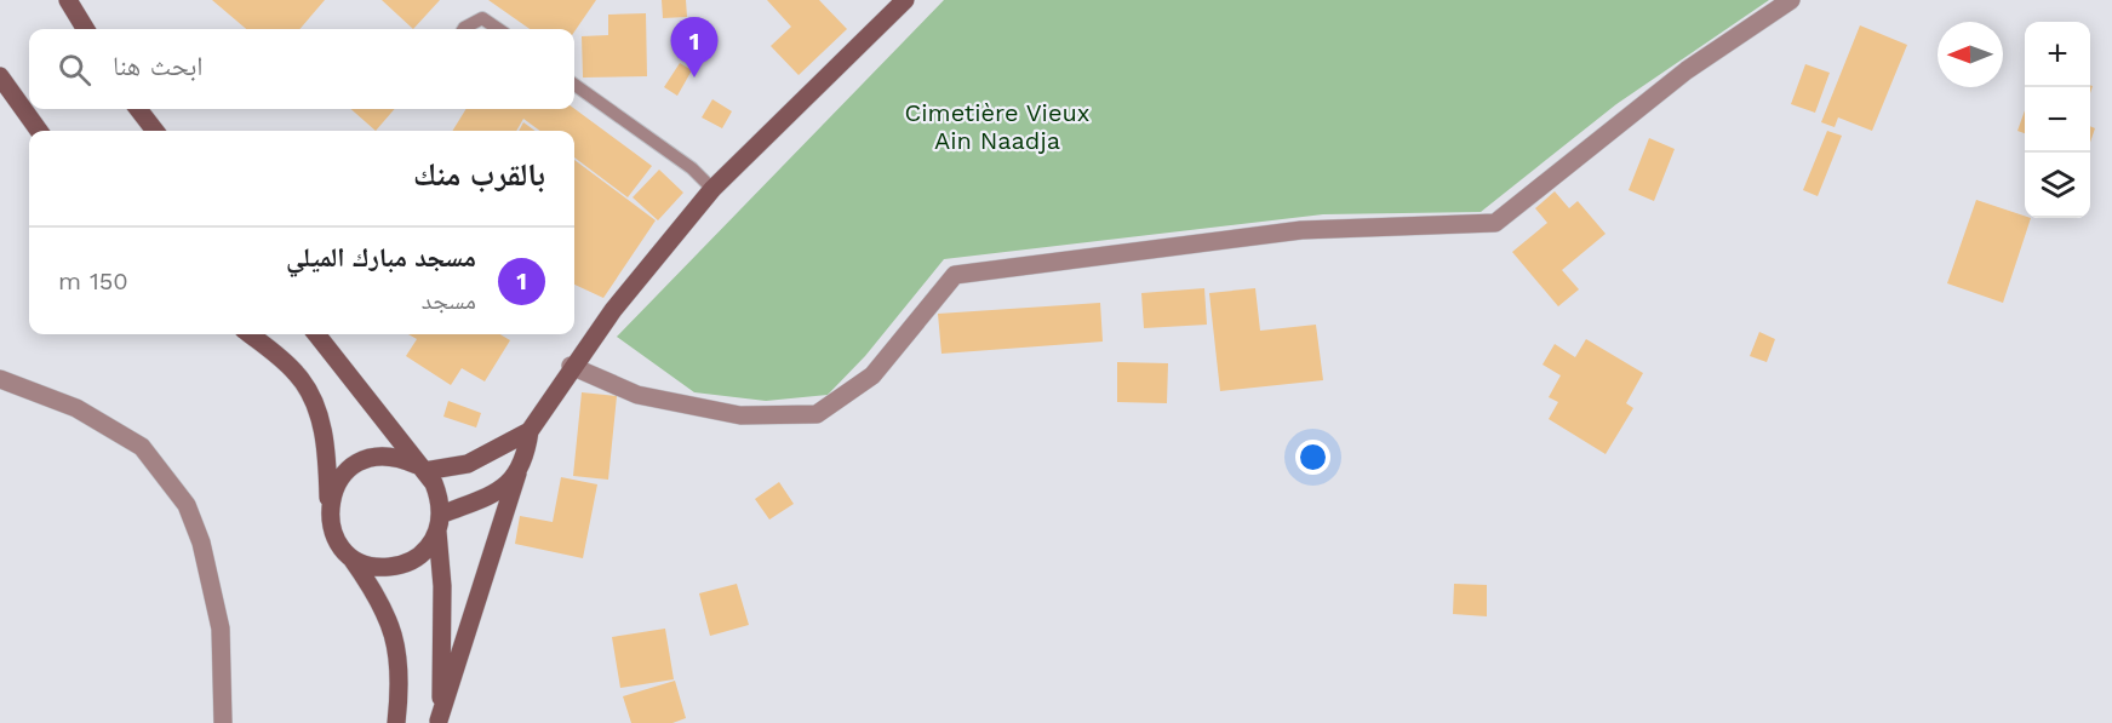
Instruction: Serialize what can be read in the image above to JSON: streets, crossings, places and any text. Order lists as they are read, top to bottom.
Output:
{
  "parks": ["Cimetière Vieux Ain Naadja"],
  "north": "left",
  "page": {
    "pins": "1",
    "map_buttons": ["+", "−"],
    "search": "ابحث هنا",
    "heading": "بالقرب منك",
    "list": [
      {
        "mark": "1",
        "name": "مسجد مبارك الميلي",
        "note": "مسجد",
        "value": "150 m"
      }
    ]
  }
}
